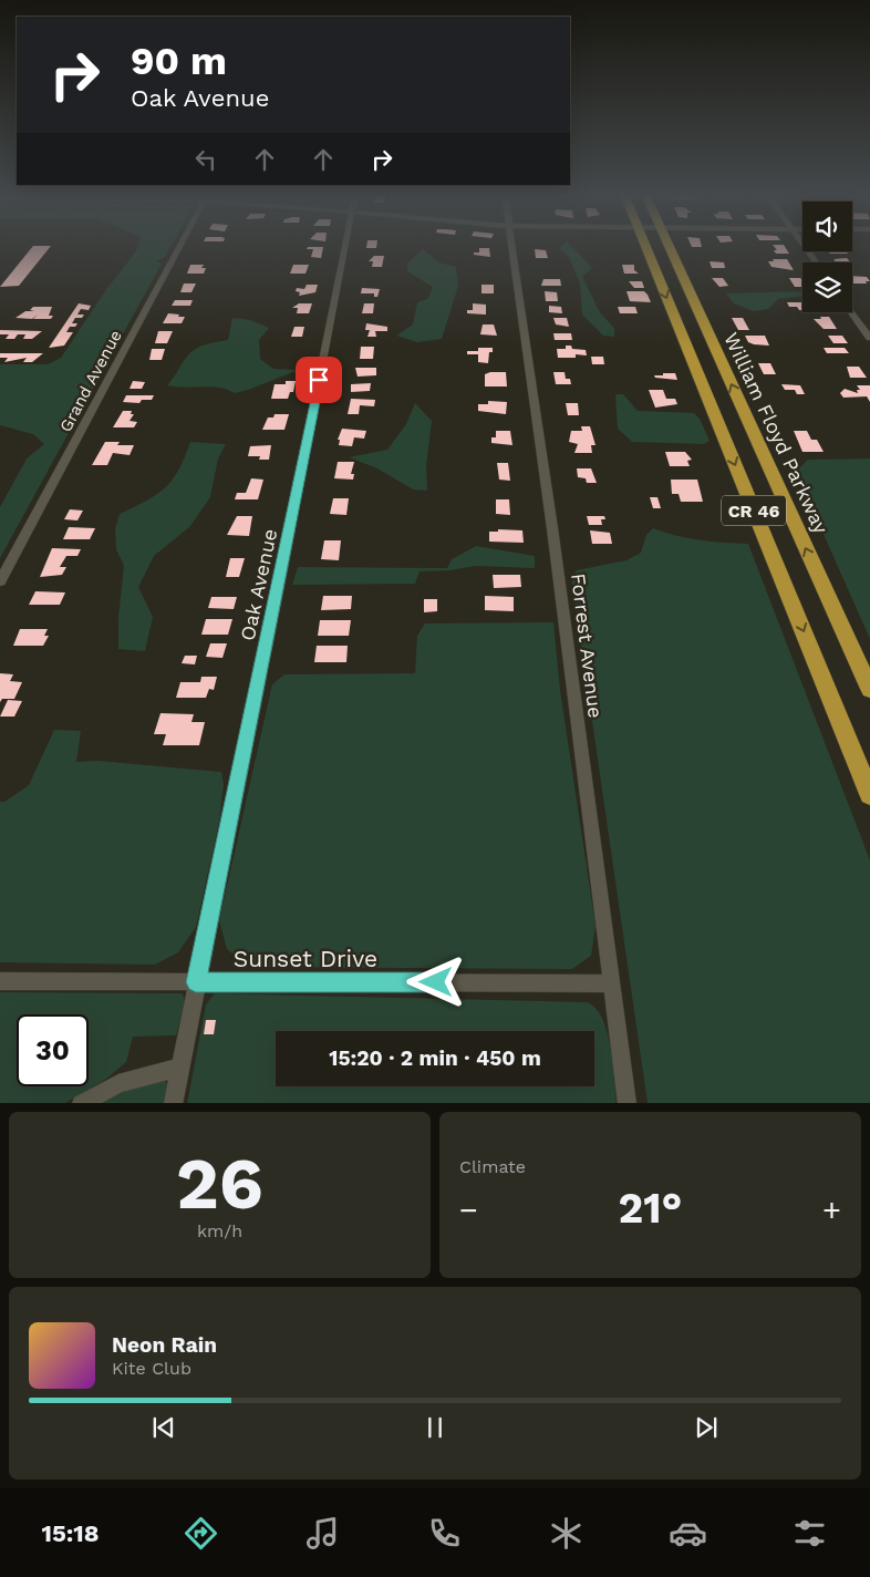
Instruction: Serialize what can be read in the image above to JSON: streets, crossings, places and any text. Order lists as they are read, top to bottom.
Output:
{
  "streets": {
    "highway": ["William Floyd Parkway", "CR 46"],
    "street": [
      "Grand Avenue",
      "Oak Avenue",
      "Forrest Avenue",
      "Sunset Drive"
    ]
  },
  "crossings": [
    ["Oak Avenue", "Sunset Drive"],
    ["Forrest Avenue", "Sunset Drive"]
  ],
  "page": {
    "turn": ["90 m", "Oak Avenue"],
    "limit": "30",
    "trip": "15:20 · 2 min · 450 m",
    "tile": [
      ["26", "km/h"],
      "Climate"
    ],
    "heat": ["−", "21°", "+"],
    "song": ["Neon Rain", "Kite Club"],
    "tabs": "15:18"
  }
}
